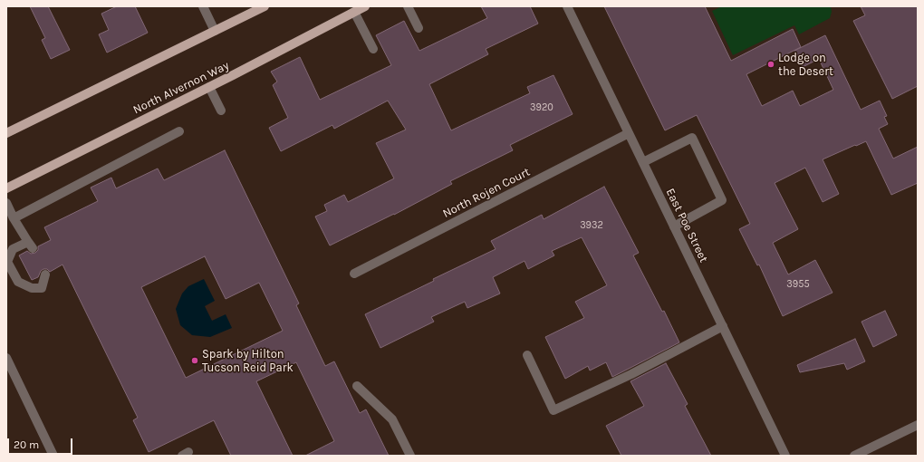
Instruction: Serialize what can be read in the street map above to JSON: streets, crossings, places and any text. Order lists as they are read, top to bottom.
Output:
{
  "streets": {
    "main road": ["North Alvernon Way"],
    "street": ["North Rojen Court", "East Poe Street"]
  },
  "crossings": [
    ["North Rojen Court", "East Poe Street"]
  ],
  "places": ["Lodge on the Desert", "Spark by Hilton Tucson Reid Park"],
  "house_numbers": ["3920", "3932", "3955"],
  "scale_bar": "20 m"
}
